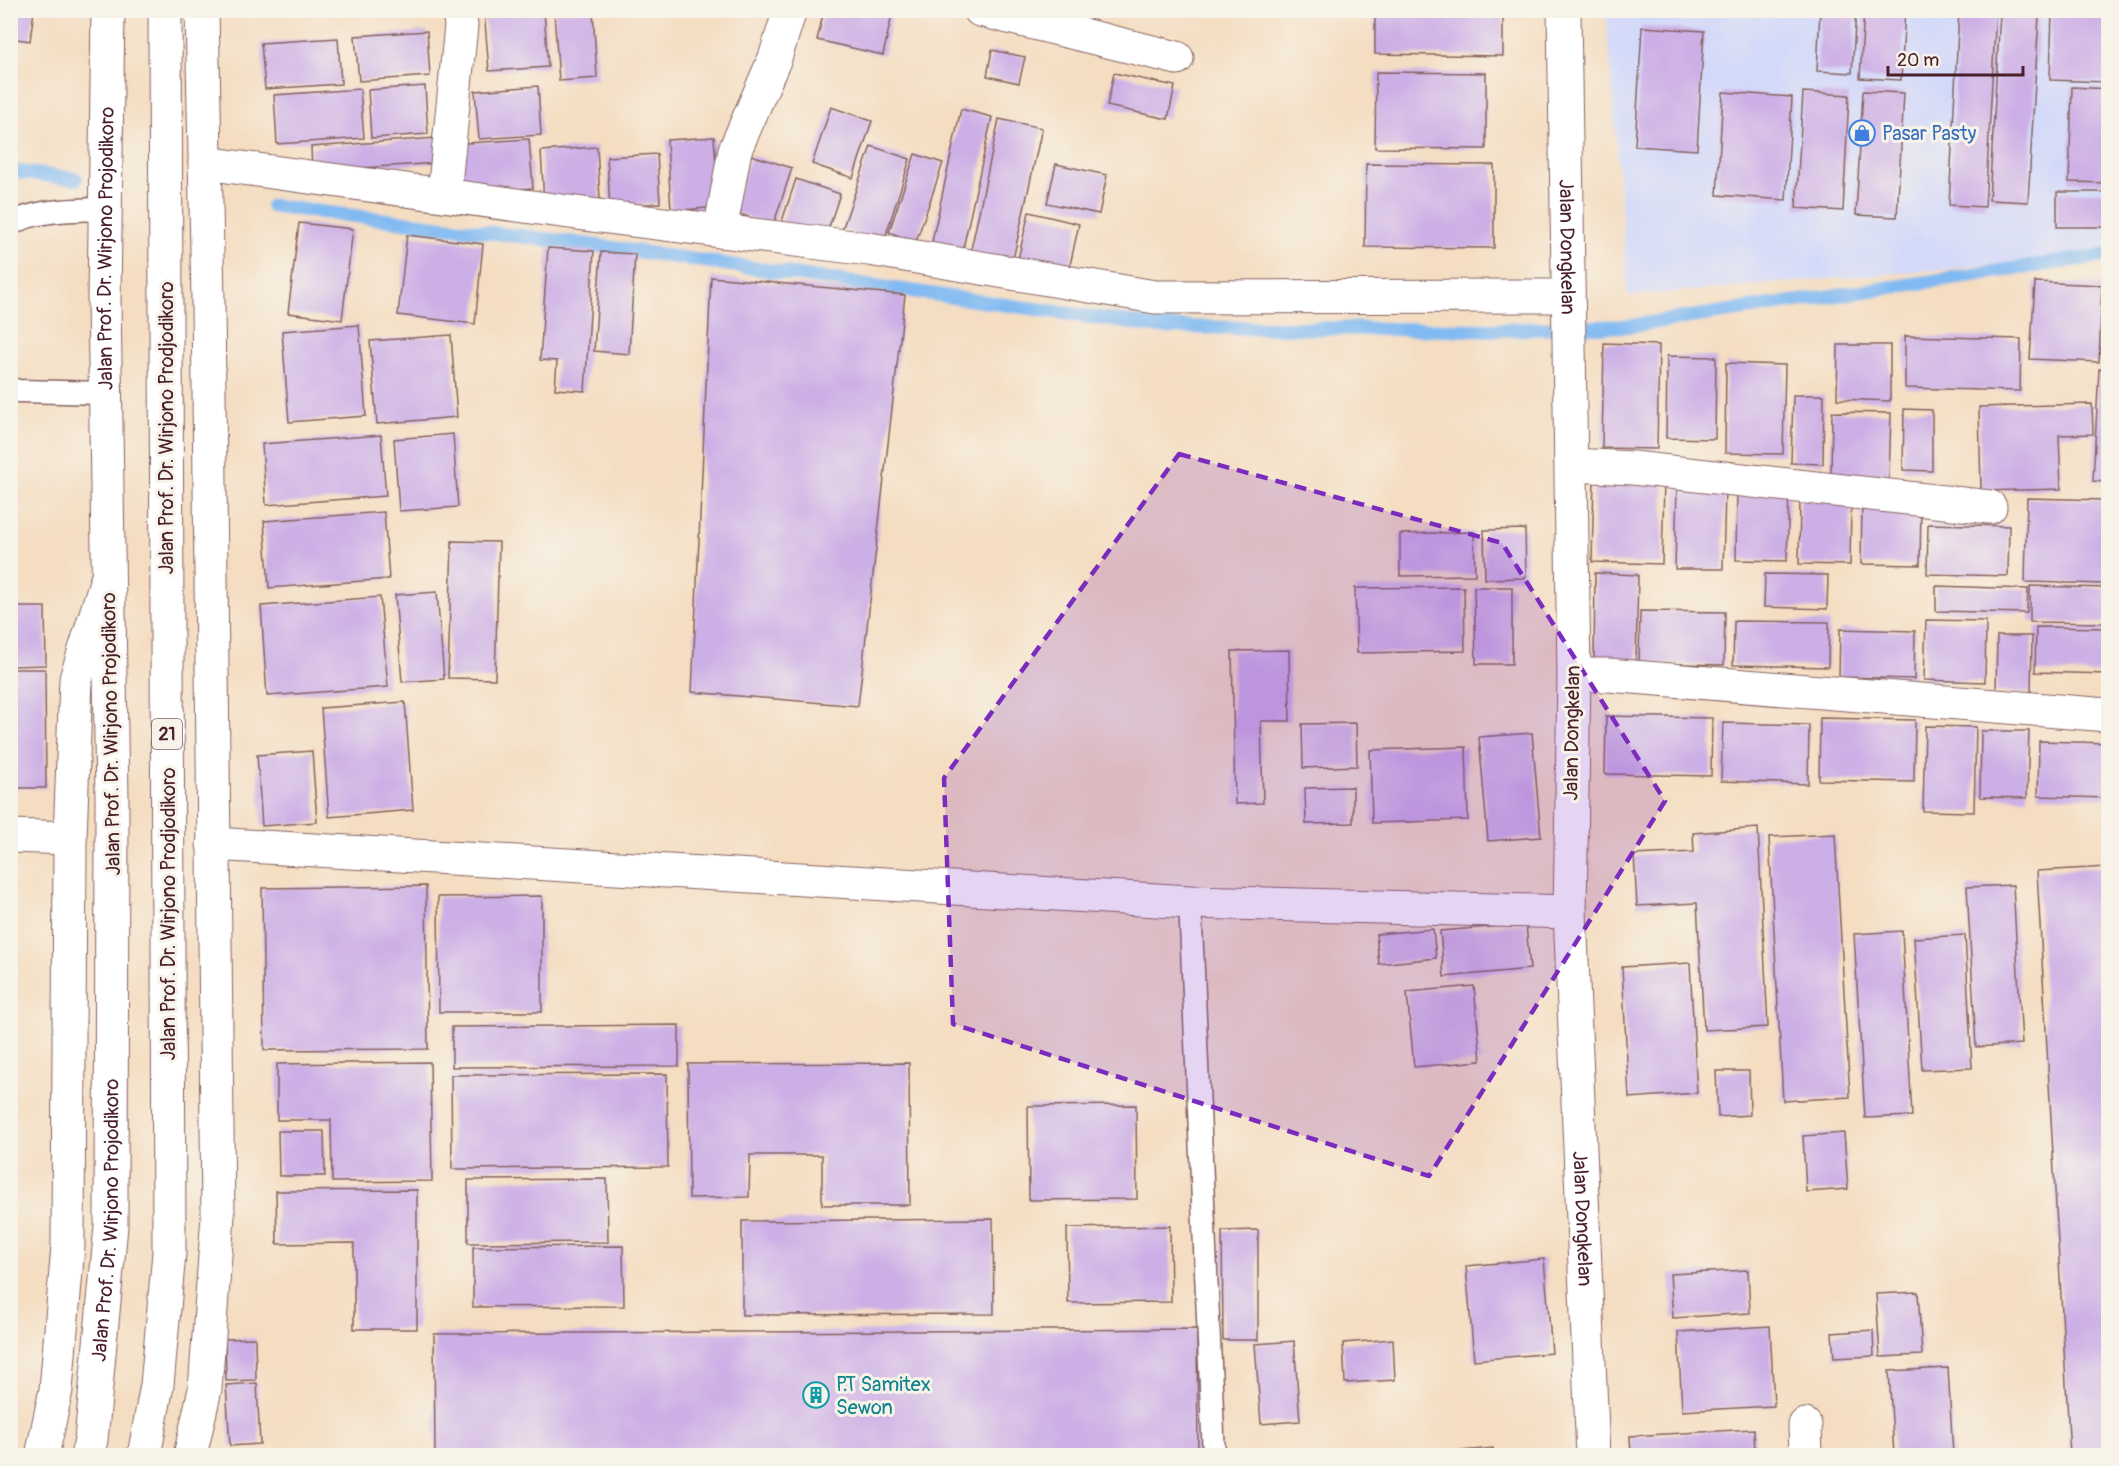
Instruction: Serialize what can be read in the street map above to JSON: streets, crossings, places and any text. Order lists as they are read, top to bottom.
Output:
{
  "streets": {
    "main road": [
      "Jalan Dongkelan",
      "Jalan Prof. Dr. Wirjono Projodikoro",
      "Jalan Prof. Dr. Wirjono Prodjodikoro",
      "21"
    ]
  },
  "places": {
    "shop": ["Pasar Pasty"],
    "building": ["P.T Samitex Sewon"]
  },
  "scale_bar": "20 m"
}
